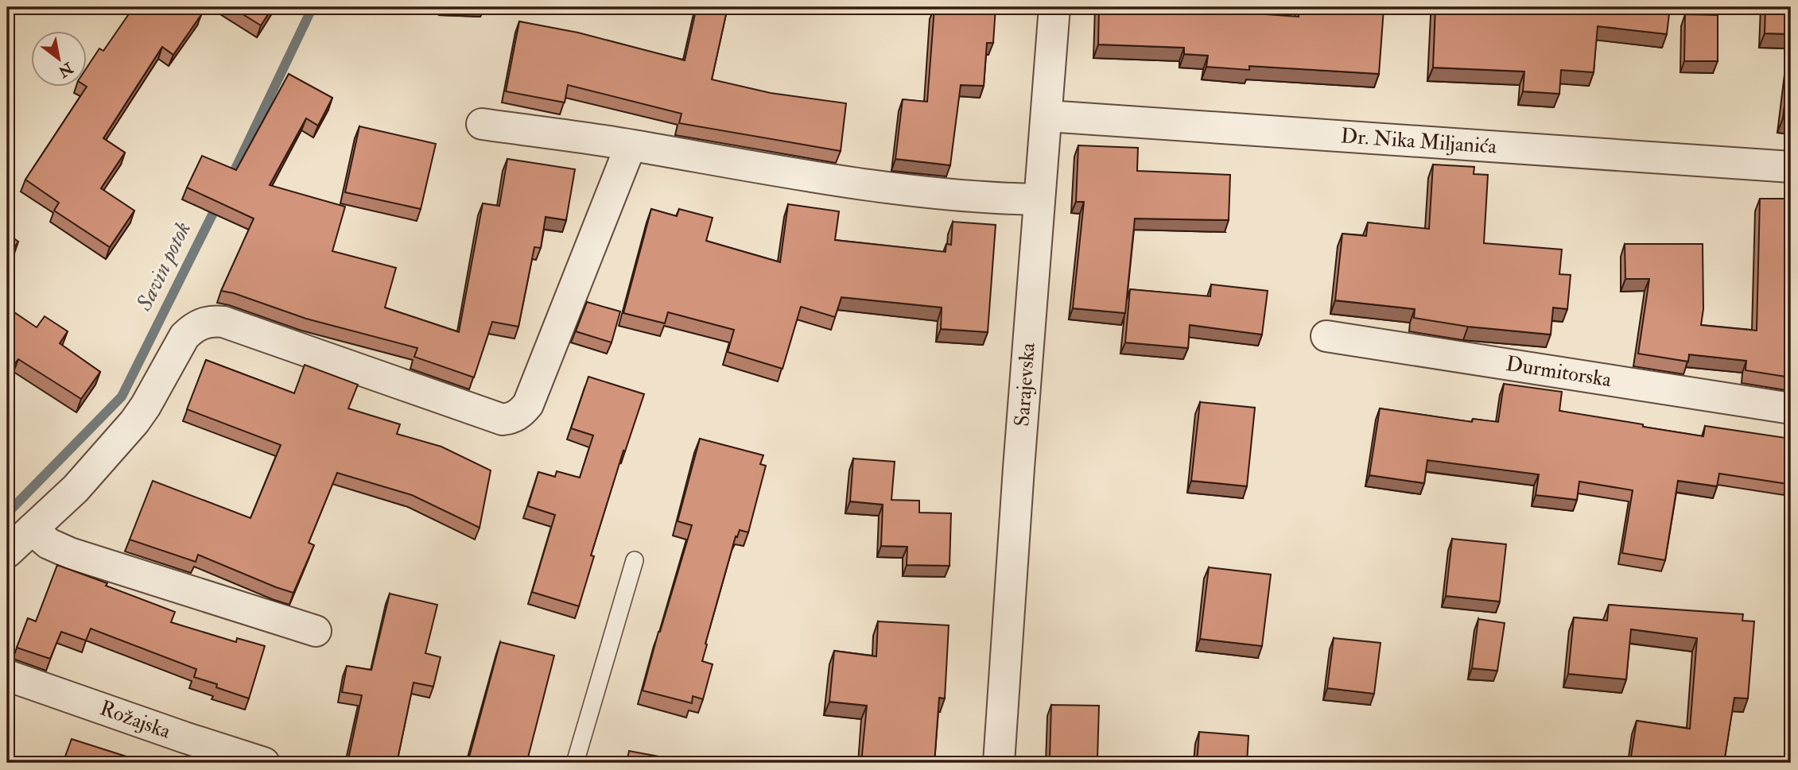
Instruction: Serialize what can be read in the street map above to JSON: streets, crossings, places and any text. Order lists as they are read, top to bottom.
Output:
{
  "streets": {
    "street": [
      "Dr. Nika Miljanića",
      "Durmitorska",
      "Sarajevska",
      "Rožajska"
    ]
  },
  "crossings": [
    ["Dr. Nika Miljanića", "Sarajevska"]
  ],
  "water": ["Savin potok"],
  "north": "bottom right"
}
